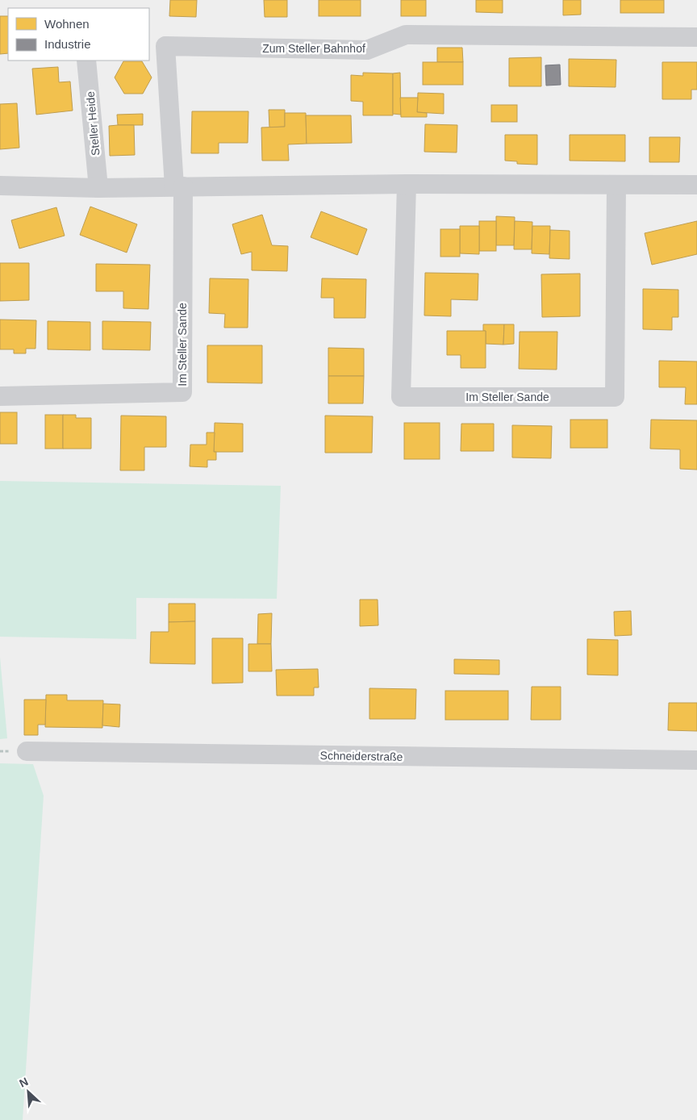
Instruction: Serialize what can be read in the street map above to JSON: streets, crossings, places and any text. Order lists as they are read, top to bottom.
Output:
{
  "streets": {
    "street": [
      "Zum Steller Bahnhof",
      "Steller Heide",
      "Im Steller Sande",
      "Schneiderstraße"
    ]
  },
  "crossings": [
    ["Zum Steller Bahnhof", "Im Steller Sande"]
  ],
  "legend": ["Wohnen", "Industrie"],
  "north": "top left"
}
